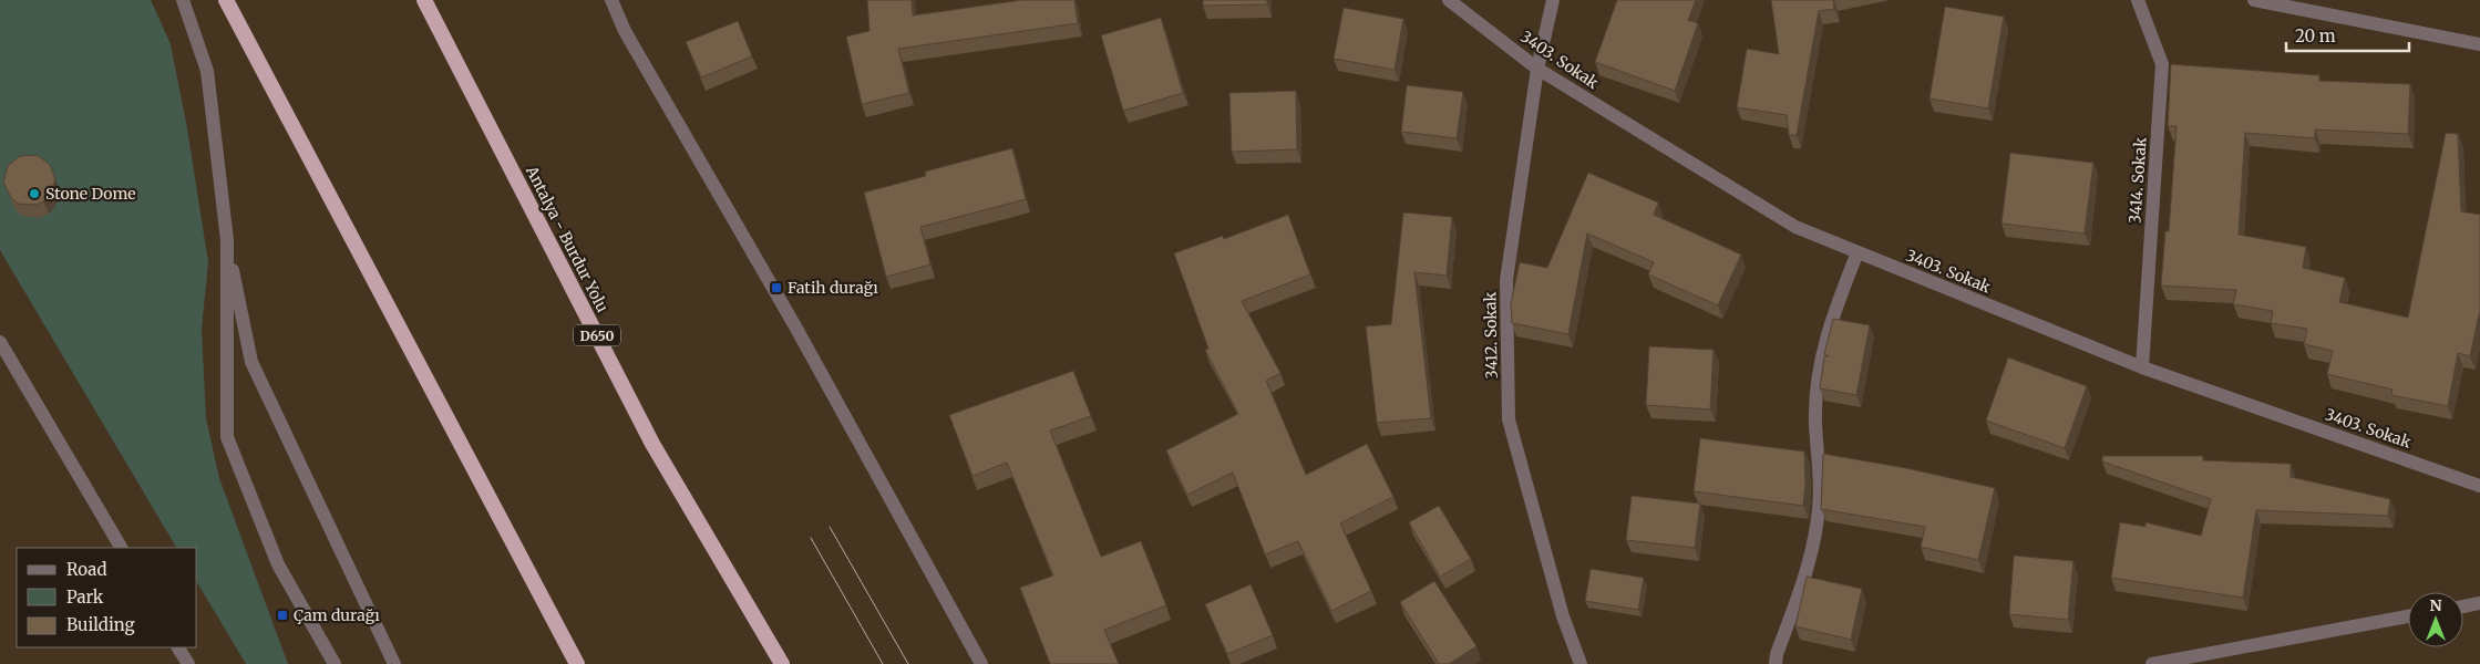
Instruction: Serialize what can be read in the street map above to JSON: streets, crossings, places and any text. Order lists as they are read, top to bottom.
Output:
{
  "streets": {
    "highway": ["Antalya - Burdur Yolu", "D650"],
    "street": ["3403. Sokak", "3414. Sokak", "3412. Sokak"]
  },
  "crossings": [
    ["3403. Sokak", "3414. Sokak"],
    ["3403. Sokak", "3412. Sokak"]
  ],
  "places": {
    "other": ["Stone Dome"],
    "transit": ["Fatih durağı", "Çam durağı"]
  },
  "legend": ["Road", "Park", "Building"],
  "scale_bar": "20 m",
  "north": "top"
}
